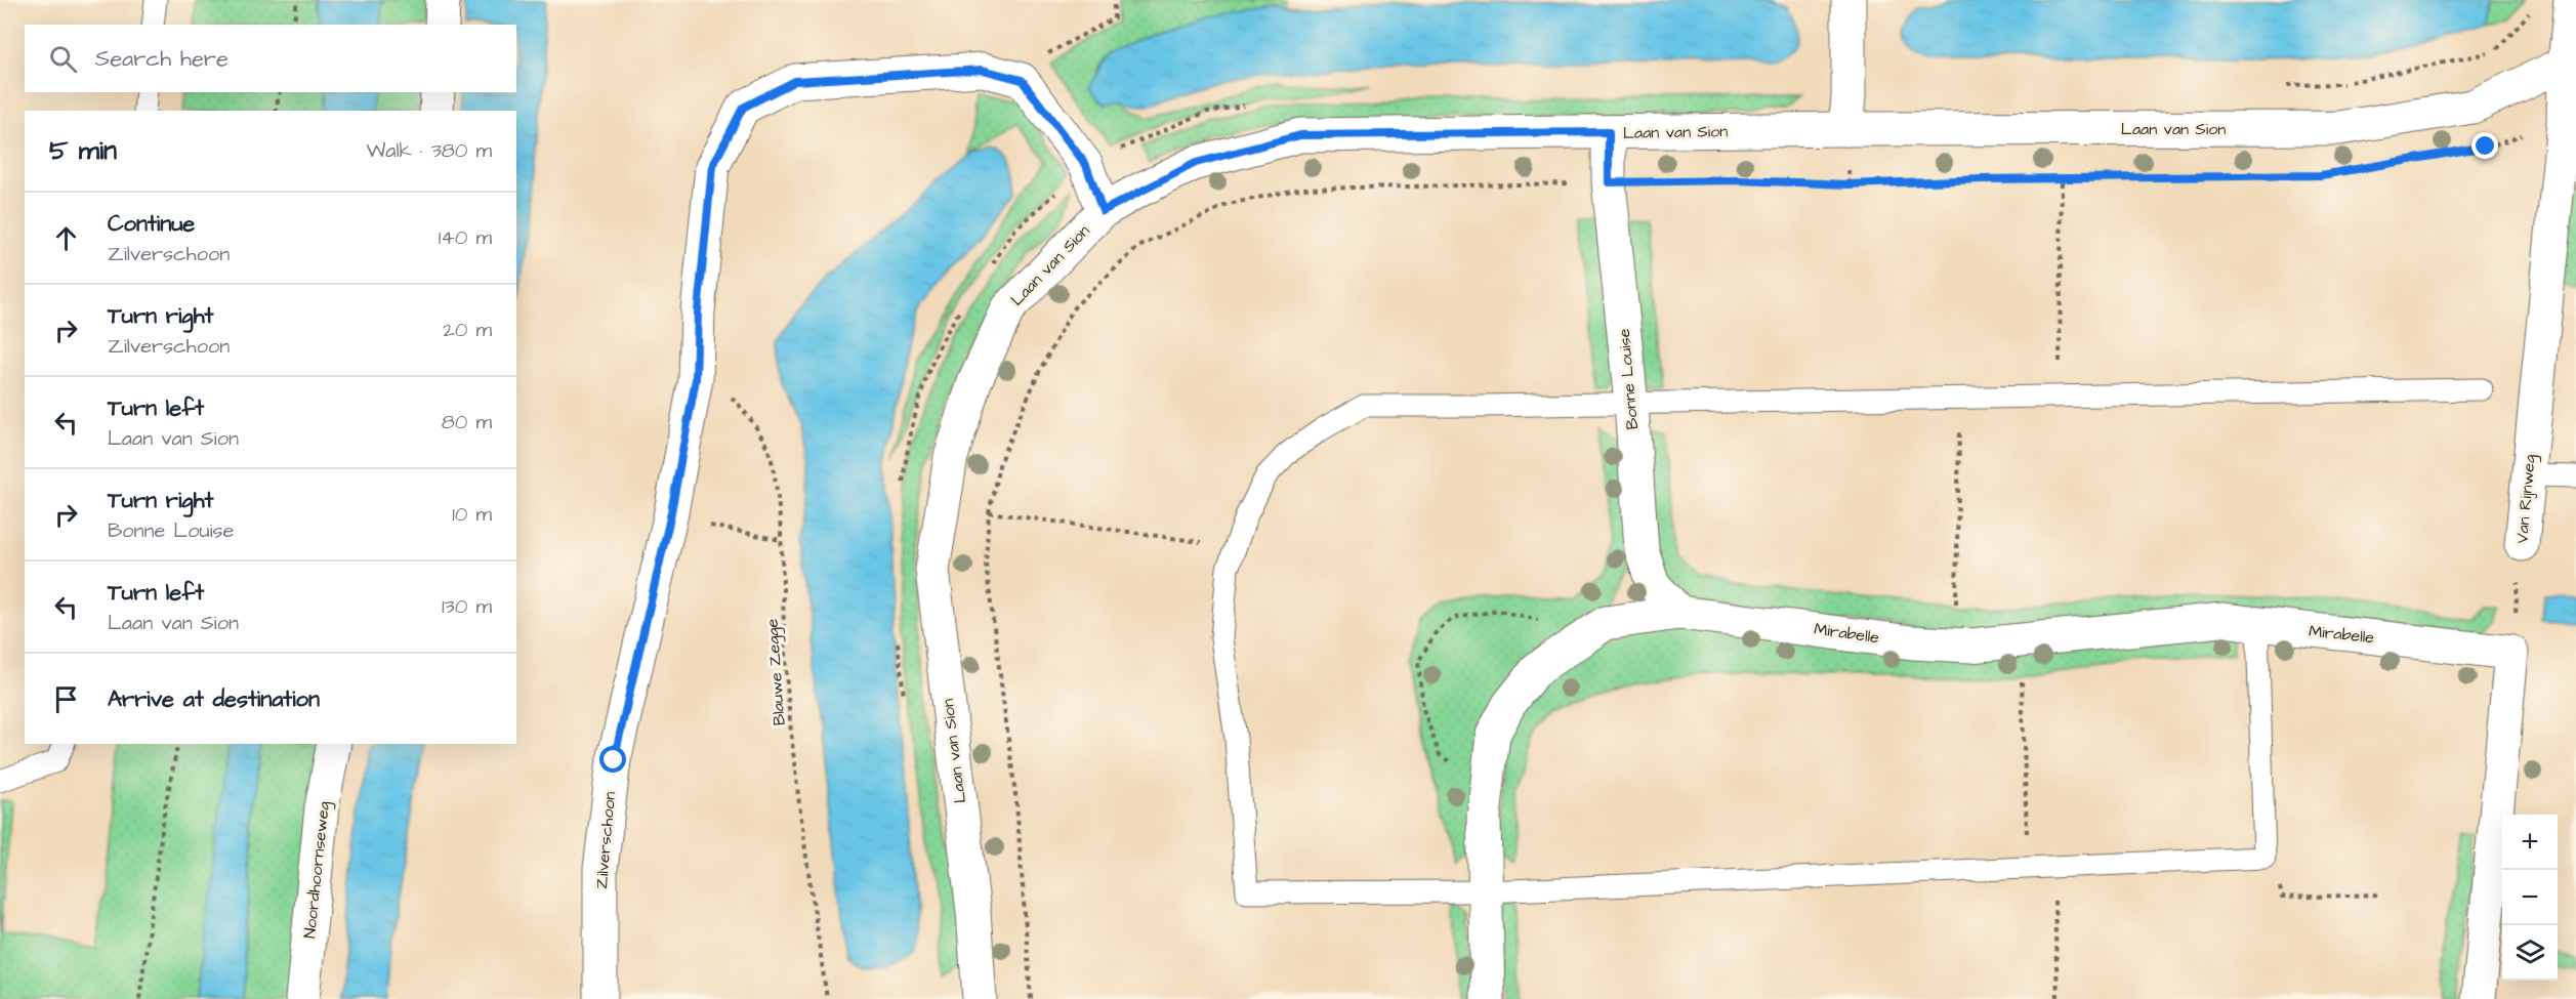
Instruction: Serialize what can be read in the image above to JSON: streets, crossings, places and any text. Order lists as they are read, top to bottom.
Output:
{
  "streets": {
    "street": [
      "Laan van Sion",
      "Bonne Louise",
      "Van Rijnweg",
      "Mirabelle",
      "Zilverschoon",
      "Noordhoornseweg"
    ],
    "path": ["Blauwe Zegge"]
  },
  "crossings": [
    ["Laan van Sion", "Bonne Louise"],
    ["Laan van Sion", "Van Rijnweg"],
    ["Bonne Louise", "Mirabelle"],
    ["Van Rijnweg", "Mirabelle"],
    ["Blauwe Zegge", "Zilverschoon"]
  ],
  "page": {
    "search": "Search here",
    "heading": ["5 min", "Walk · 380 m"],
    "list": [
      ["Continue", "Zilverschoon", "140 m"],
      ["Turn right", "Zilverschoon", "20 m"],
      ["Turn left", "Laan van Sion", "80 m"],
      ["Turn right", "Bonne Louise", "10 m"],
      ["Turn left", "Laan van Sion", "130 m"],
      "Arrive at destination"
    ],
    "map_buttons": ["+", "−"]
  }
}
